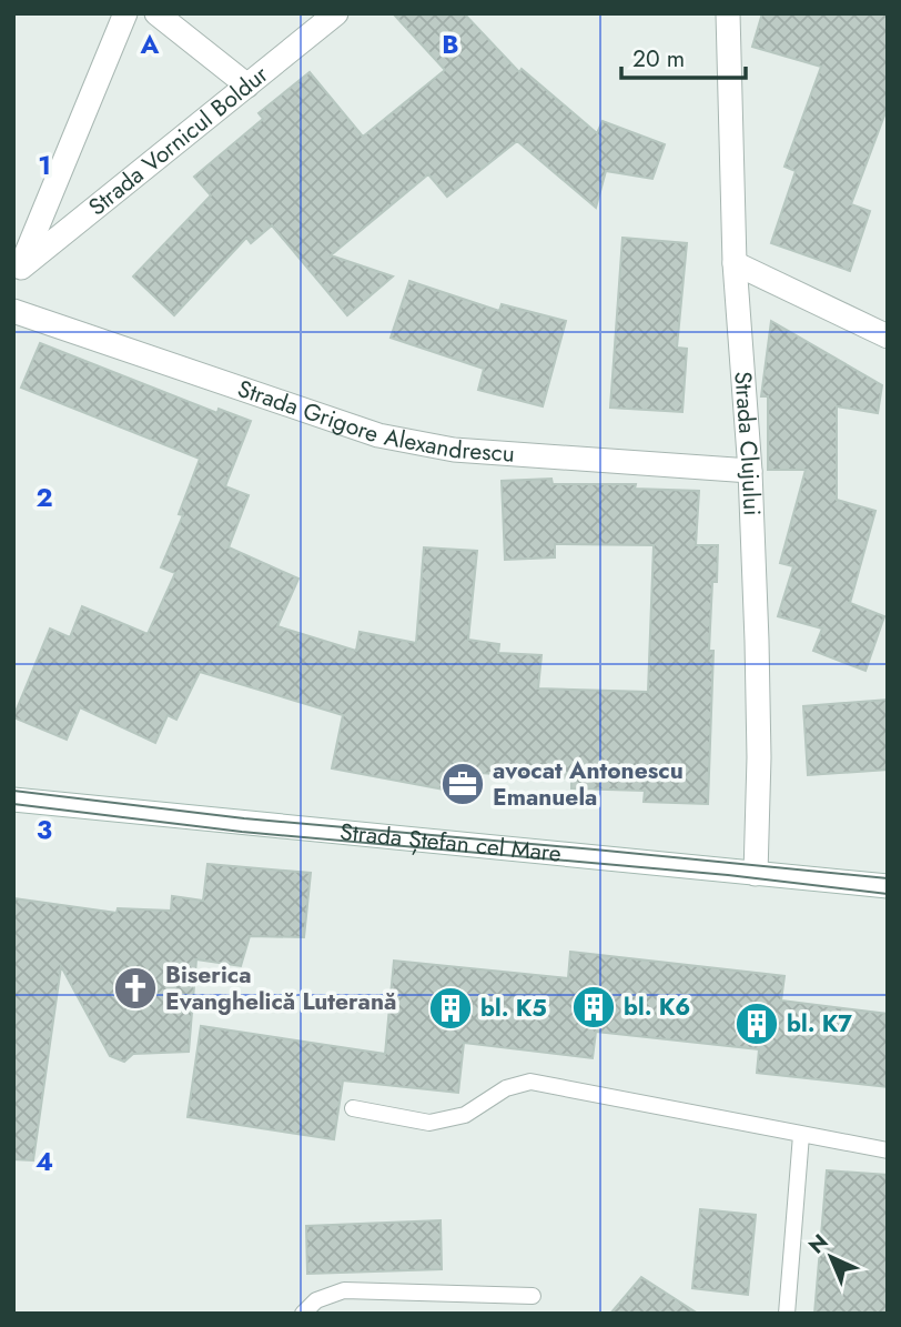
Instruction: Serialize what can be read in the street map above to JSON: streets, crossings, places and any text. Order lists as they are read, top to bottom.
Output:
{
  "streets": {
    "street": [
      "Strada Vornicul Boldur",
      "Strada Grigore Alexandrescu",
      "Strada Clujului",
      "Strada Ștefan cel Mare"
    ]
  },
  "crossings": [
    ["Strada Grigore Alexandrescu", "Strada Clujului"],
    ["Strada Clujului", "Strada Ștefan cel Mare"]
  ],
  "places": {
    "office": ["avocat Antonescu Emanuela"],
    "church": ["Biserica Evanghelică Luterană"],
    "building": ["bl. K6", "bl. K5", "bl. K7"]
  },
  "scale_bar": "20 m",
  "north": "top left",
  "grid": {
    "columns": ["A", "B"],
    "rows": [
      "1",
      "2",
      "3",
      "4"
    ]
  }
}
